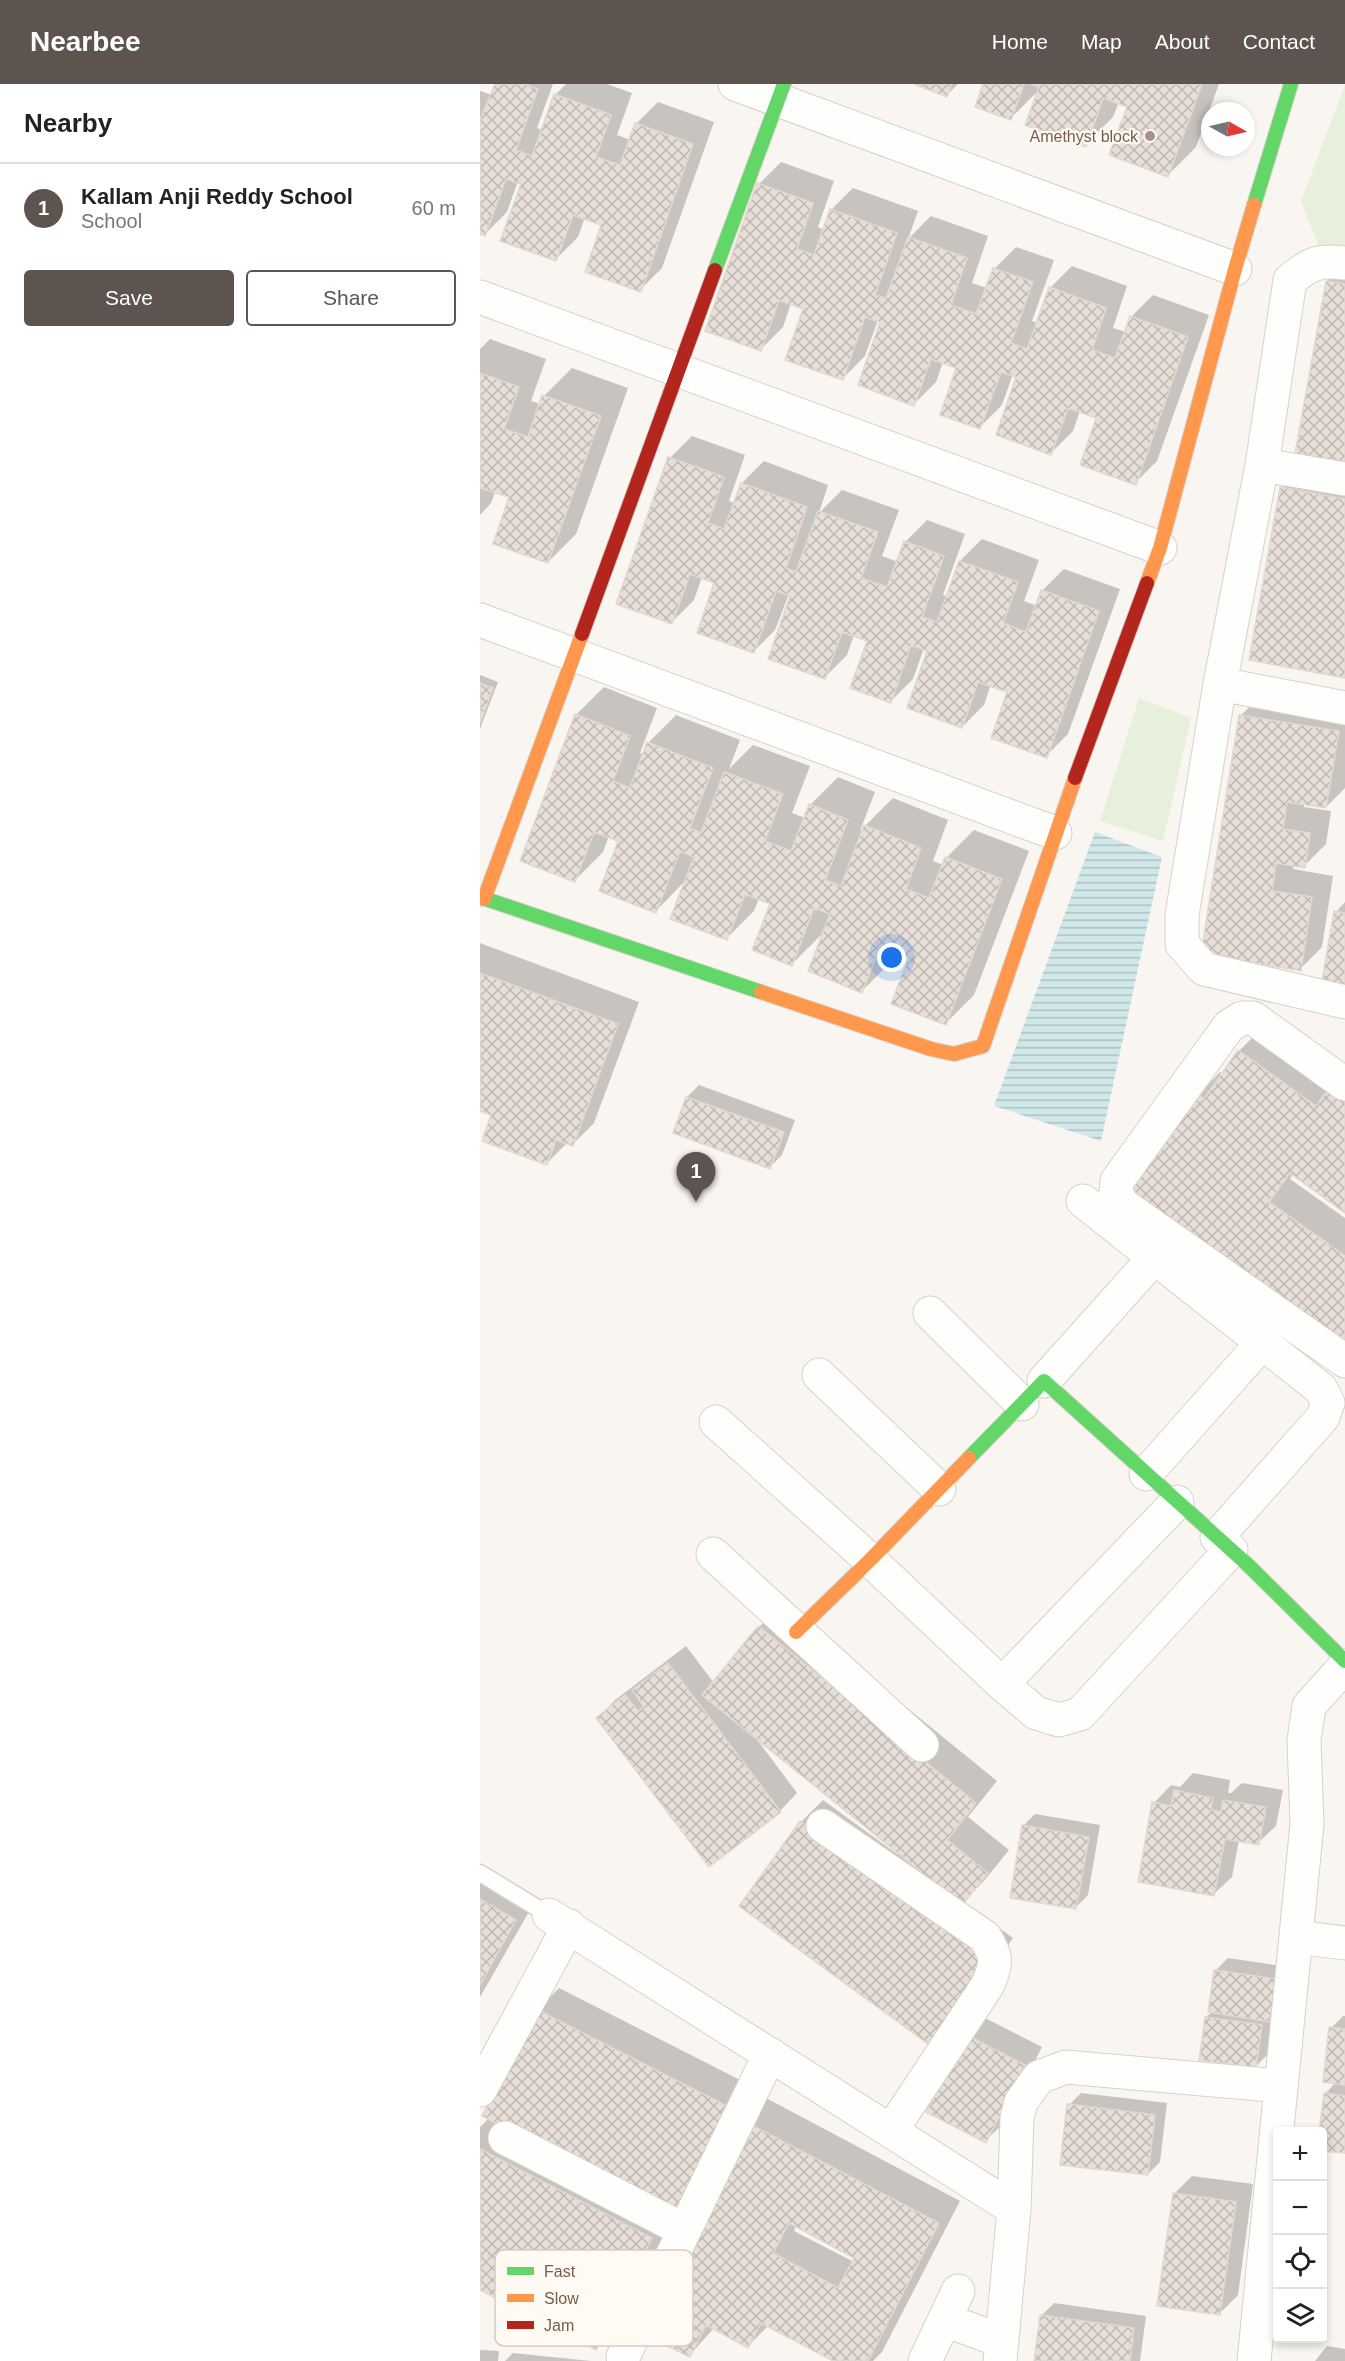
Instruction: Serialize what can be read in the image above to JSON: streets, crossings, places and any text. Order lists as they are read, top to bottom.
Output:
{
  "places": ["Amethyst block"],
  "legend": ["Fast", "Slow", "Jam"],
  "north": "right",
  "page": {
    "header": "Nearbee",
    "nav": [
      "Home",
      "Map",
      "About",
      "Contact"
    ],
    "heading": "Nearby",
    "list": [
      {
        "mark": "1",
        "name": "Kallam Anji Reddy School",
        "note": "School",
        "value": "60 m"
      }
    ],
    "buttons": ["Save", "Share"],
    "pins": "1",
    "map_buttons": ["+", "−"]
  }
}
